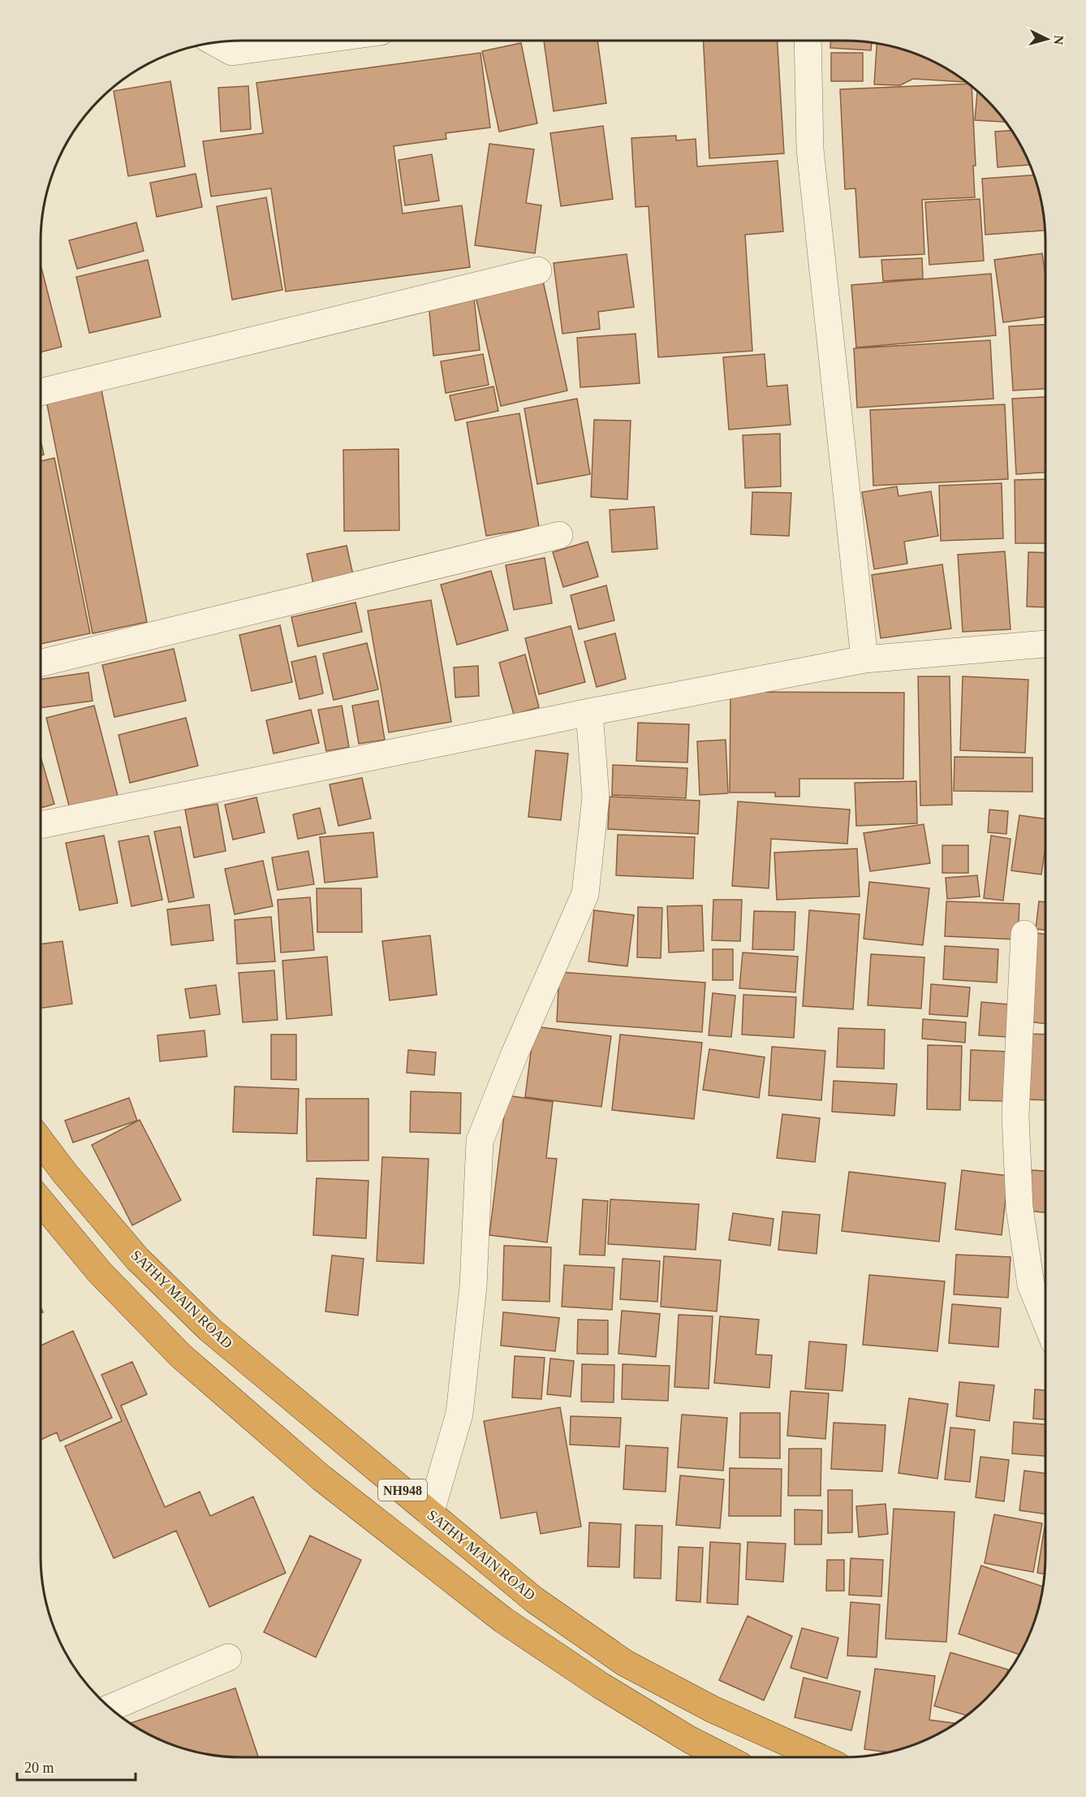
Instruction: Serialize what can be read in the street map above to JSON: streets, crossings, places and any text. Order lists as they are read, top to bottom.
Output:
{
  "streets": {
    "highway": ["SATHY MAIN ROAD", "NH948"]
  },
  "scale_bar": "20 m",
  "north": "right"
}
